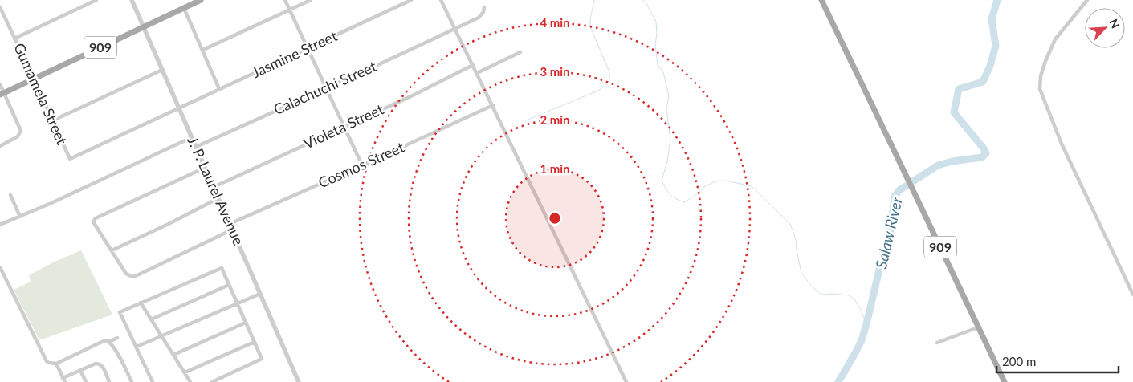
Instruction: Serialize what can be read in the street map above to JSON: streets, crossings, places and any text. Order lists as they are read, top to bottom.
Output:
{
  "streets": {
    "main road": ["909"],
    "street": [
      "Jasmine Street",
      "Calachuchi Street",
      "Gumamela Street",
      "Violeta Street",
      "Cosmos Street",
      "J. P. Laurel Avenue"
    ]
  },
  "crossings": [
    ["909", "Gumamela Street"],
    ["909", "J. P. Laurel Avenue"],
    ["Jasmine Street", "Gumamela Street"],
    ["Jasmine Street", "J. P. Laurel Avenue"],
    ["Calachuchi Street", "J. P. Laurel Avenue"],
    ["Violeta Street", "J. P. Laurel Avenue"],
    ["Cosmos Street", "J. P. Laurel Avenue"]
  ],
  "water": ["Salaw River"],
  "scale_bar": "200 m",
  "north": "top right",
  "rings": [
    "4 min",
    "3 min",
    "2 min",
    "1 min"
  ]
}
